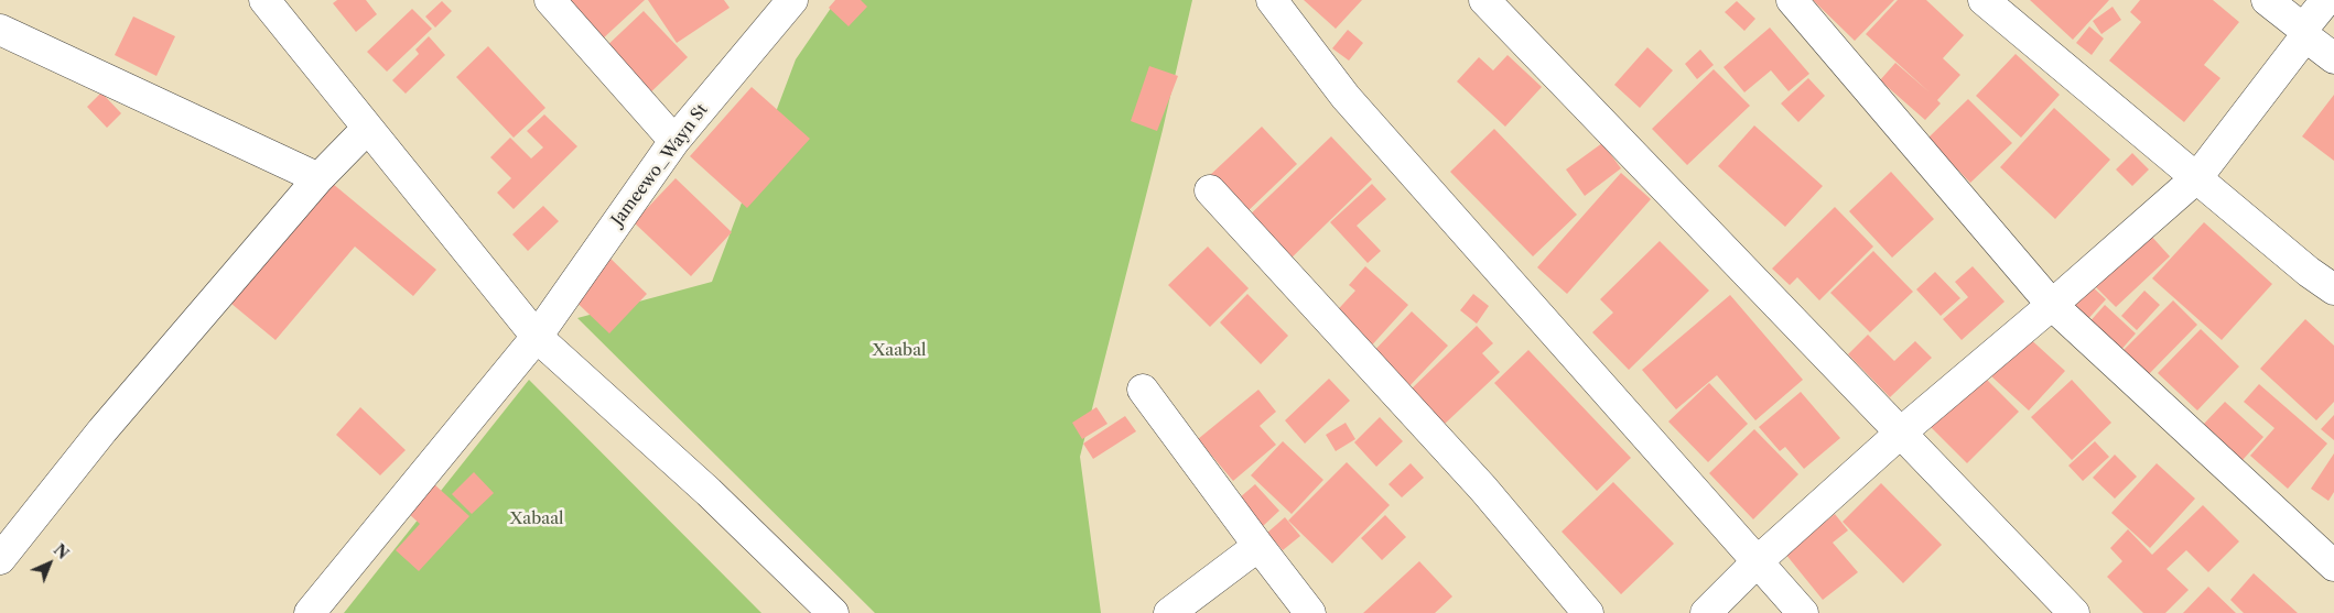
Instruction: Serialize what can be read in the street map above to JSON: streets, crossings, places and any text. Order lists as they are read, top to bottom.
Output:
{
  "streets": {
    "street": ["Jameewo_Wayn St"]
  },
  "parks": ["Xaabal", "Xabaal"],
  "north": "top right"
}
